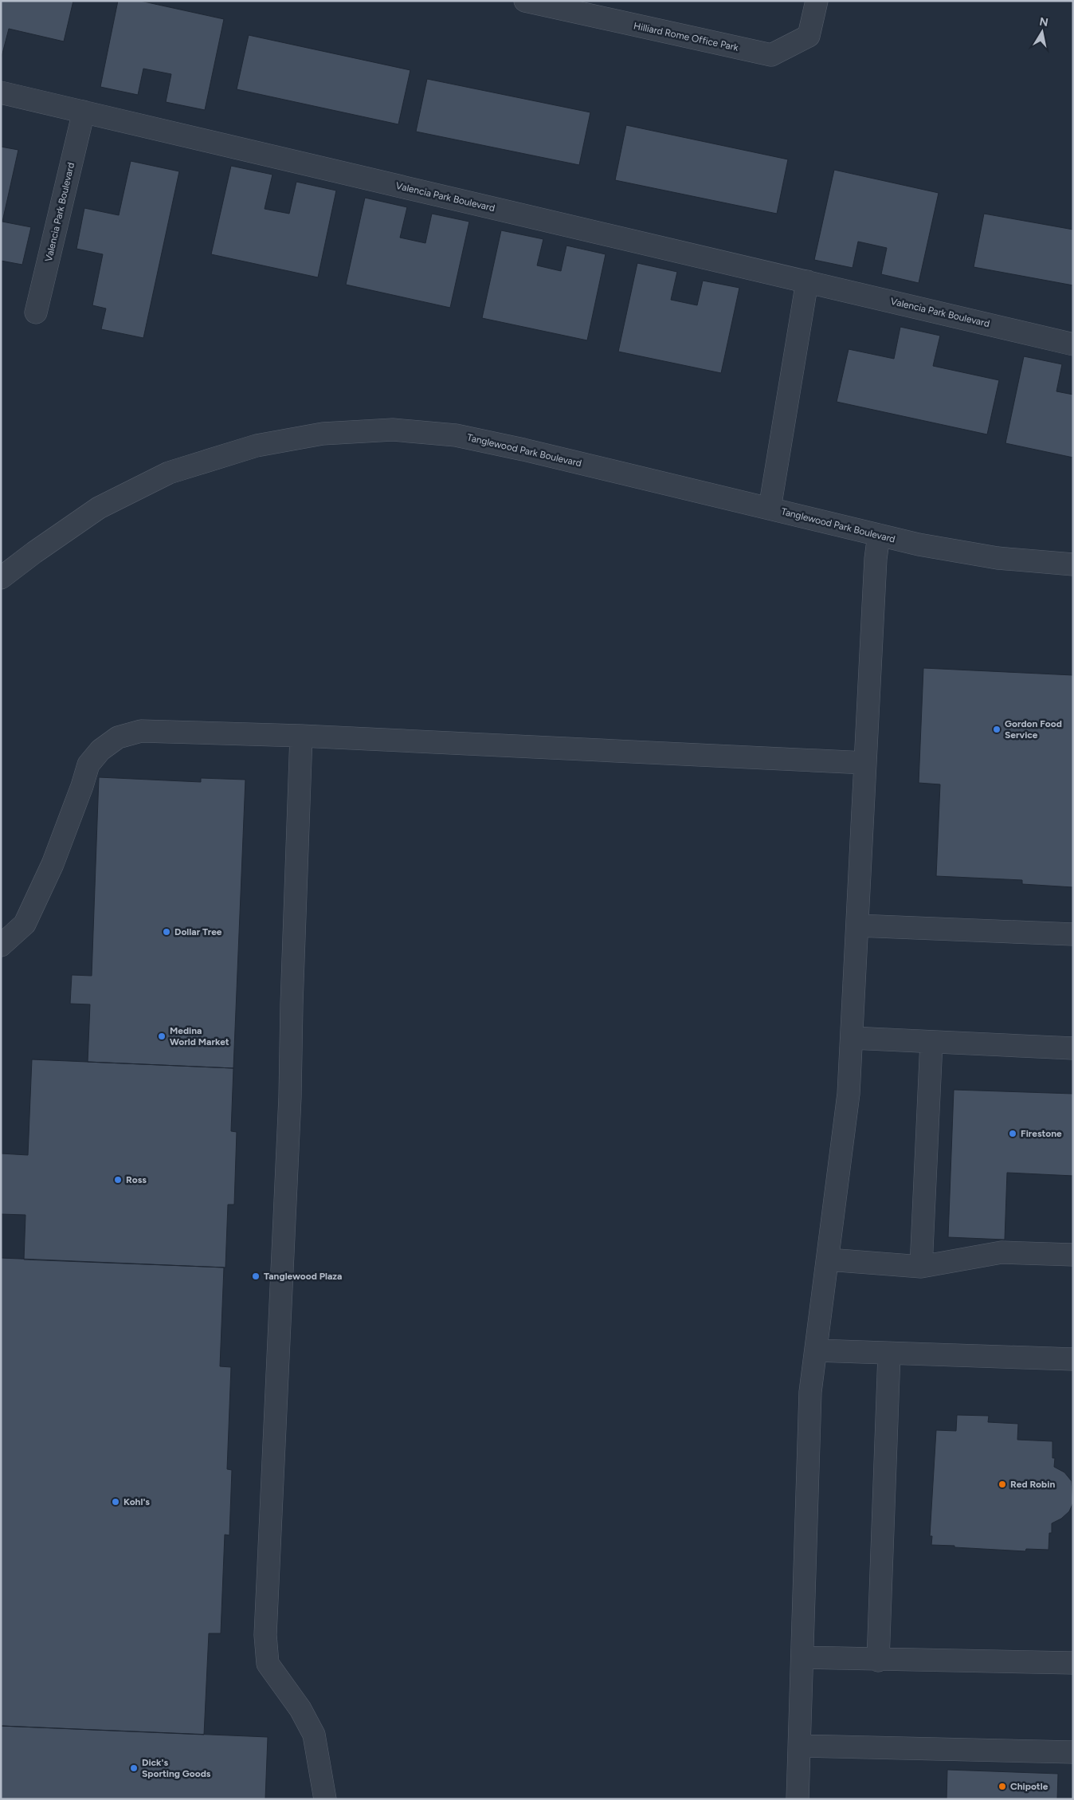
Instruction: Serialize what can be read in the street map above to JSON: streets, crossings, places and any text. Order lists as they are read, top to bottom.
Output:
{
  "streets": {
    "street": ["Hilliard Rome Office Park", "Valencia Park Boulevard", "Tanglewood Park Boulevard"]
  },
  "places": [
    "Gordon Food Service",
    "Dollar Tree",
    "Medina World Market",
    "Firestone",
    "Ross",
    "Tanglewood Plaza",
    "Red Robin",
    "Kohl's",
    "Dick's Sporting Goods",
    "Chipotle"
  ],
  "north": "top"
}
